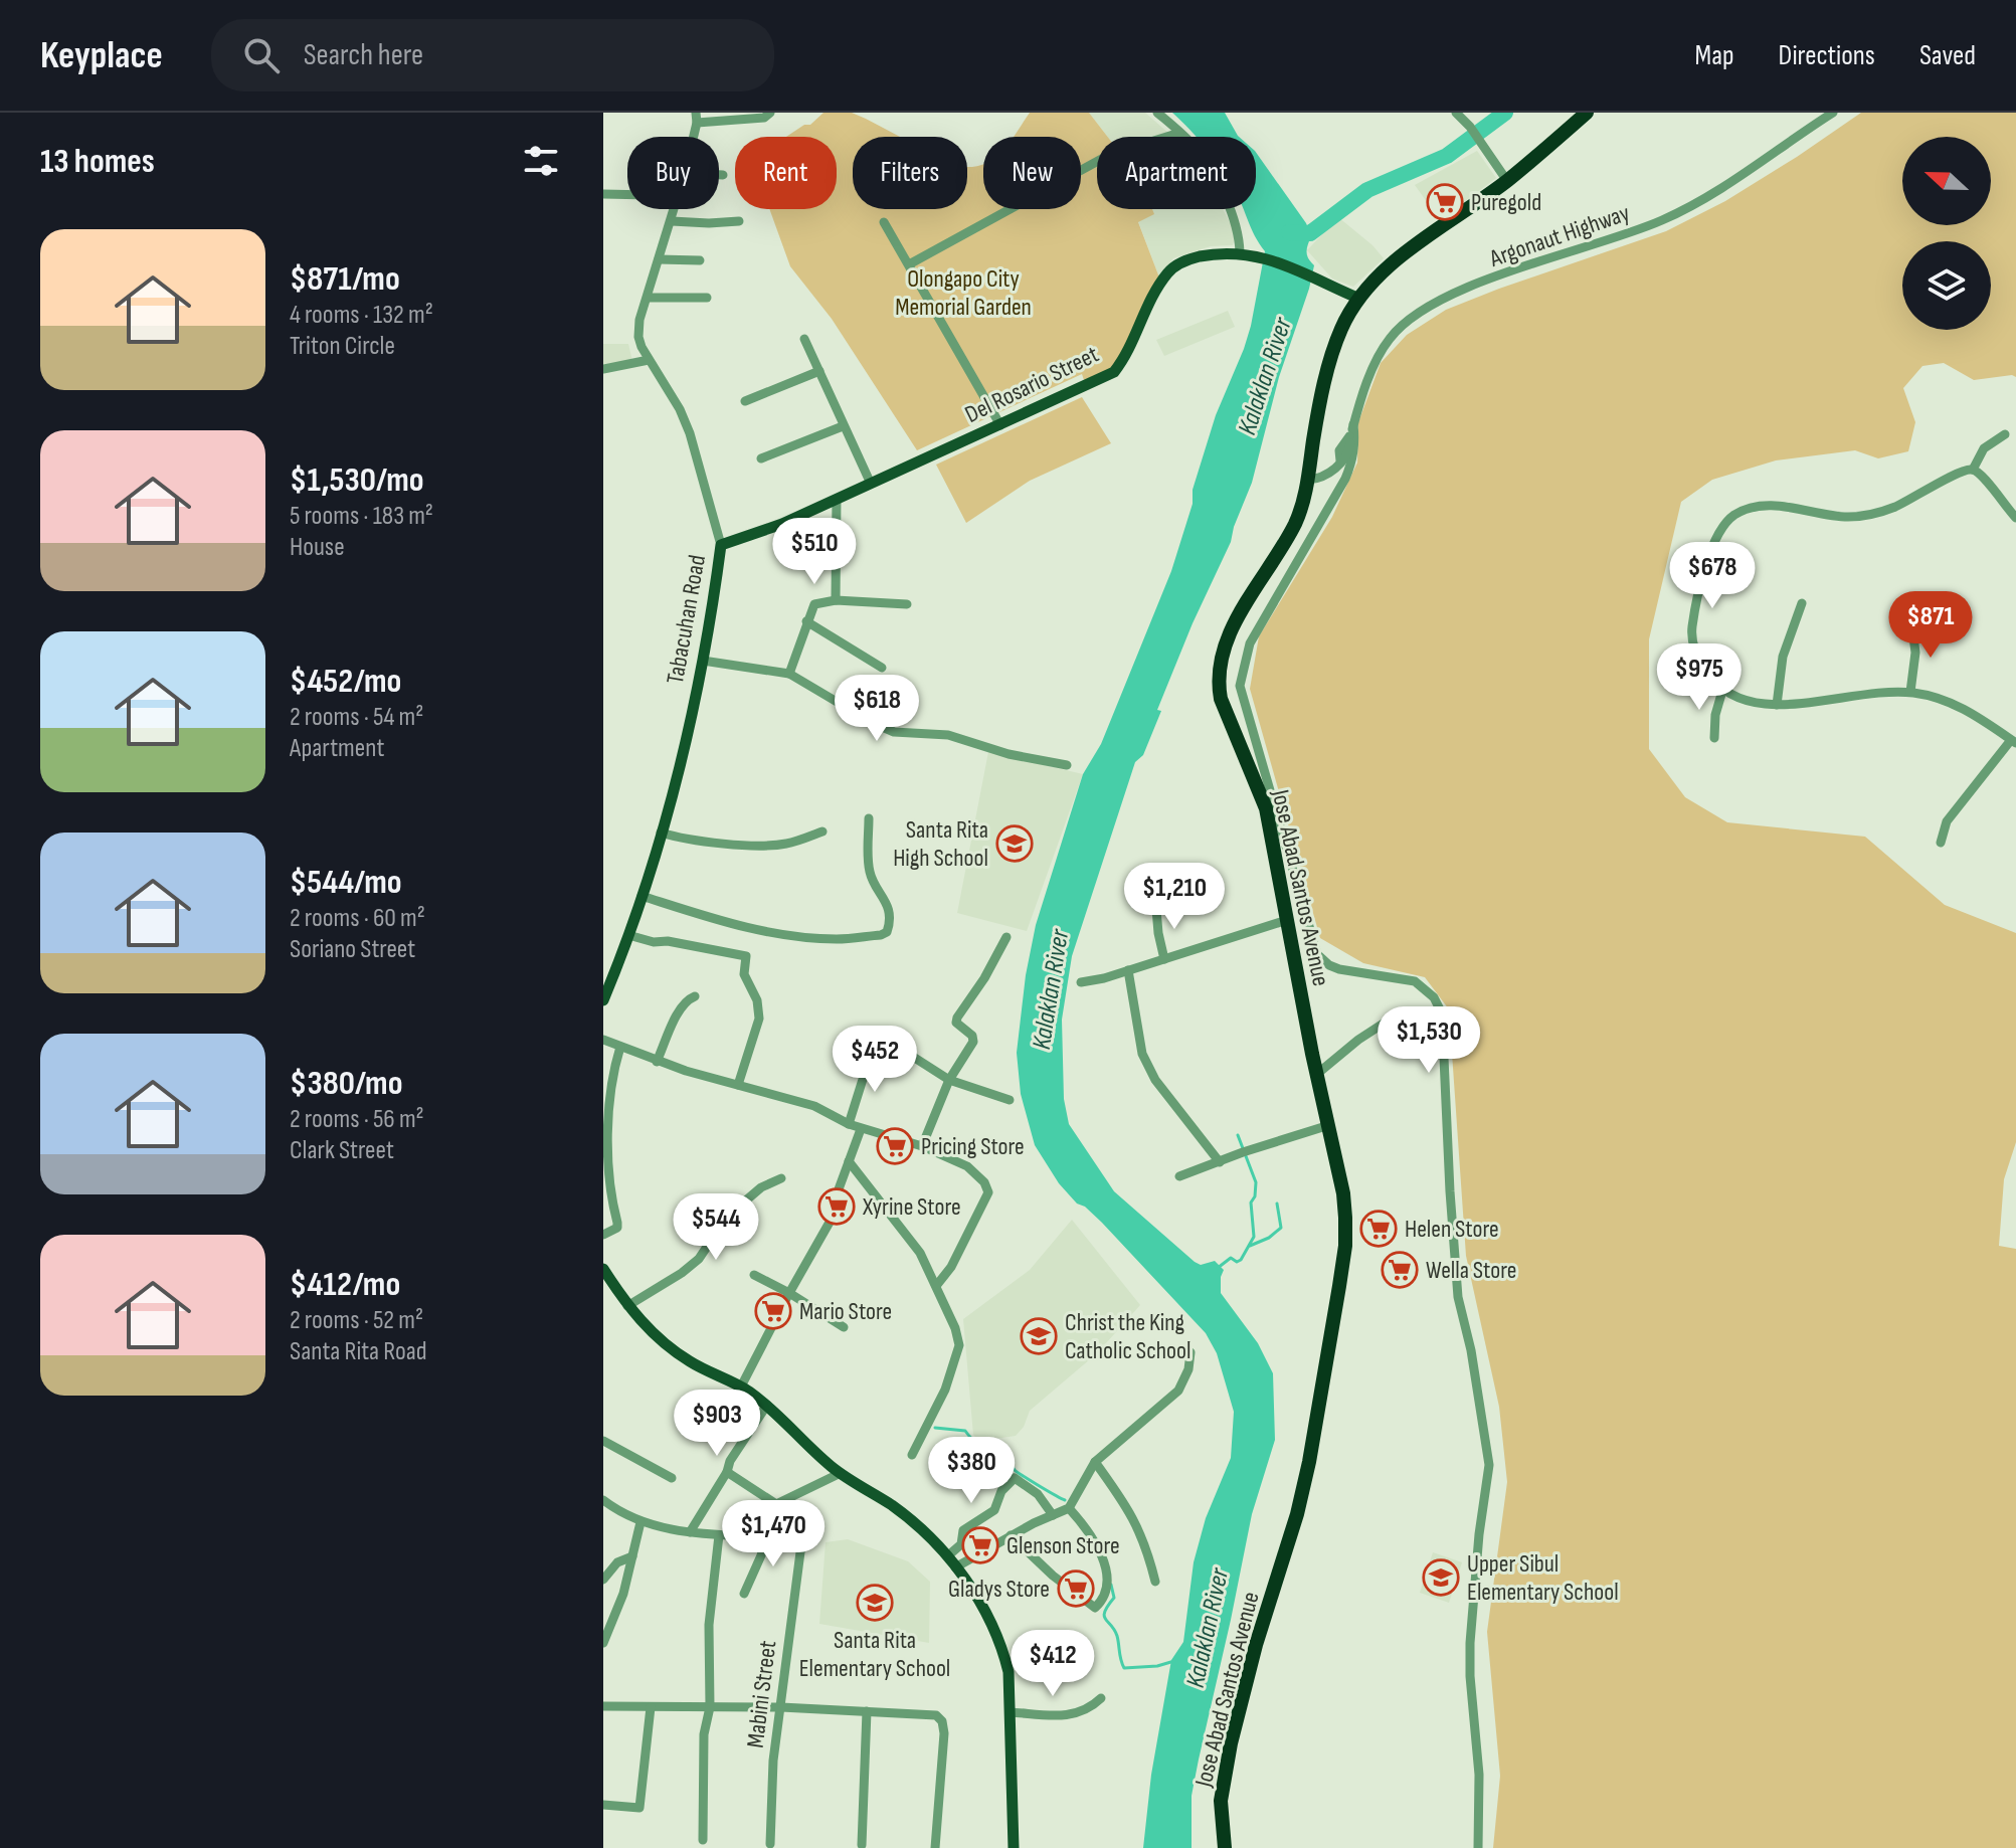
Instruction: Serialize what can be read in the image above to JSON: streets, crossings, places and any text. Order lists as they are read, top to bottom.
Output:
{
  "streets": {
    "highway": ["Jose Abad Santos Avenue"],
    "main road": ["Del Rosario Street", "Tabacuhan Road"],
    "street": ["Argonaut Highway", "Mabini Street"]
  },
  "crossings": [
    ["Argonaut Highway", "Jose Abad Santos Avenue"],
    ["Del Rosario Street", "Tabacuhan Road"],
    ["Del Rosario Street", "Jose Abad Santos Avenue"]
  ],
  "water": ["Kalaklan River"],
  "parks": ["Olongapo City Memorial Garden"],
  "places": {
    "supermarket": [
      "Puregold",
      "Pricing Store",
      "Xyrine Store",
      "Helen Store",
      "Wella Store",
      "Mario Store",
      "Glenson Store",
      "Gladys Store"
    ],
    "school or university": [
      "Santa Rita High School",
      "Christ the King Catholic School",
      "Upper Sibul Elementary School",
      "Santa Rita Elementary School"
    ]
  },
  "north": "left",
  "page": {
    "header": "Keyplace",
    "search": "Search here",
    "nav": ["Map", "Directions", "Saved"],
    "heading": "13 homes",
    "chip": [
      "Buy",
      "Rent",
      "Filters",
      "New",
      "Apartment"
    ],
    "list": [
      {
        "name": "$871/mo",
        "note": "4 rooms · 132 m² · Triton Circle"
      },
      {
        "name": "$1,530/mo",
        "note": "5 rooms · 183 m² · House"
      },
      {
        "name": "$452/mo",
        "note": "2 rooms · 54 m² · Apartment"
      },
      {
        "name": "$544/mo",
        "note": "2 rooms · 60 m² · Soriano Street"
      },
      {
        "name": "$380/mo",
        "note": "2 rooms · 56 m² · Clark Street"
      },
      {
        "name": "$412/mo",
        "note": "2 rooms · 52 m² · Santa Rita Road"
      }
    ],
    "price": [
      "$510",
      "$678",
      "$871",
      "$975",
      "$618",
      "$1,210",
      "$1,530",
      "$452",
      "$544",
      "$903",
      "$380",
      "$1,470",
      "$412"
    ]
  }
}
